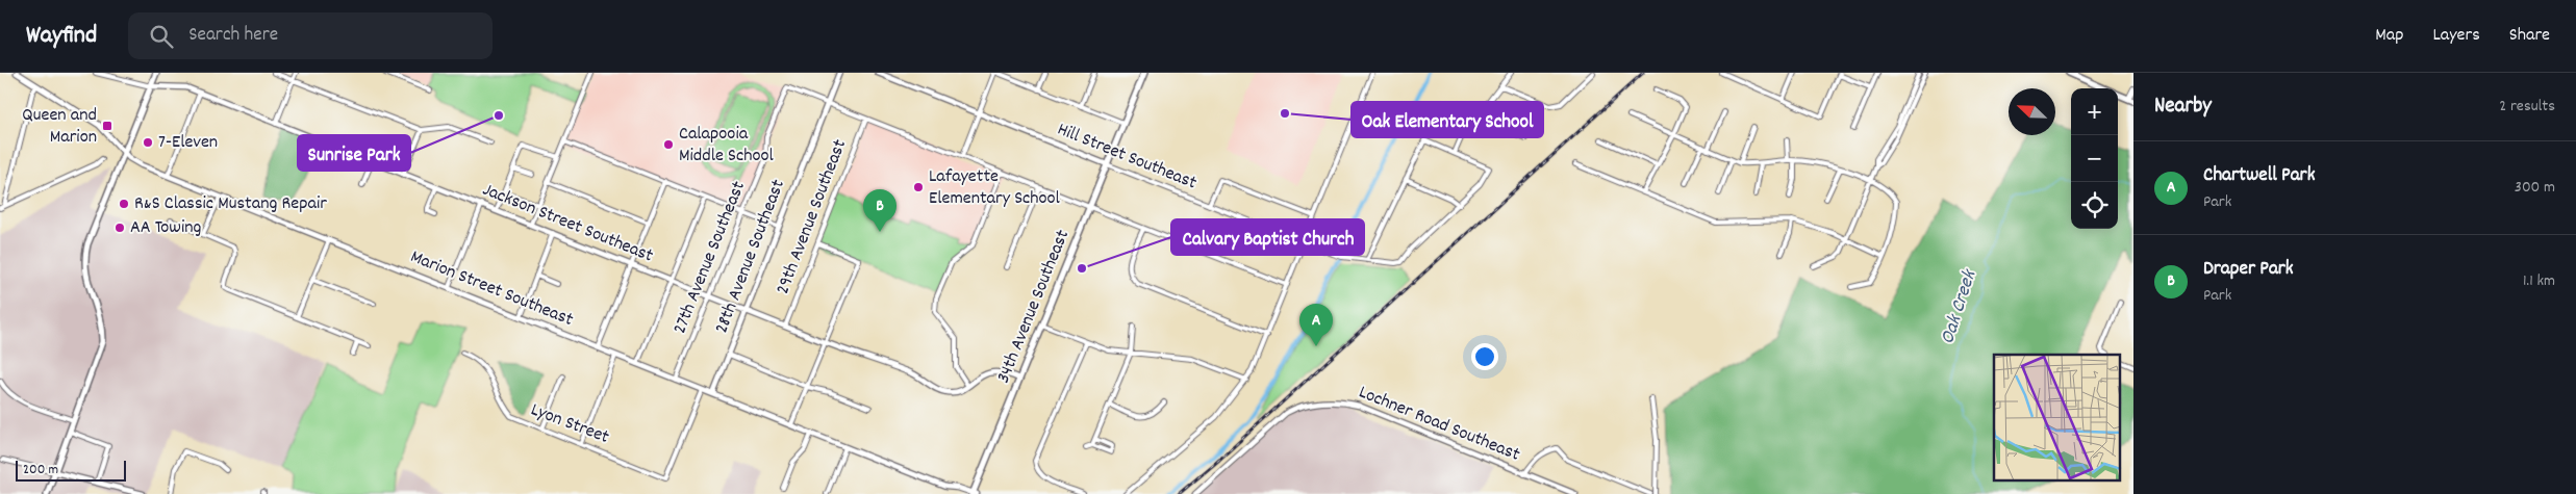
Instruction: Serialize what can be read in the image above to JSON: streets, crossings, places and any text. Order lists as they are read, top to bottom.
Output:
{
  "streets": {
    "main road": ["34th Avenue Southeast"],
    "street": [
      "Hill Street Southeast",
      "29th Avenue Southeast",
      "Jackson Street Southeast",
      "28th Avenue Southeast",
      "27th Avenue Southeast",
      "Marion Street Southeast",
      "Lyon Street",
      "Lochner Road Southeast"
    ]
  },
  "crossings": [
    ["Hill Street Southeast", "34th Avenue Southeast"],
    ["29th Avenue Southeast", "Jackson Street Southeast"],
    ["Jackson Street Southeast", "28th Avenue Southeast"],
    ["Jackson Street Southeast", "27th Avenue Southeast"],
    ["Jackson Street Southeast", "34th Avenue Southeast"],
    ["28th Avenue Southeast", "27th Avenue Southeast"],
    ["28th Avenue Southeast", "Marion Street Southeast"],
    ["27th Avenue Southeast", "Marion Street Southeast"],
    ["Marion Street Southeast", "34th Avenue Southeast"],
    ["Marion Street Southeast", "Lyon Street"]
  ],
  "water": ["Oak Creek"],
  "places": {
    "other": [
      "Oak Elementary School",
      "Sunrise Park",
      "7-Eleven",
      "Calapooia Middle School",
      "Lafayette Elementary School",
      "R&S Classic Mustang Repair",
      "AA Towing",
      "Calvary Baptist Church"
    ],
    "transit": ["Queen and Marion"]
  },
  "scale_bar": "200 m",
  "north": "top left",
  "page": {
    "header": "Wayfind",
    "search": "Search here",
    "nav": ["Map", "Layers", "Share"],
    "heading": ["Nearby", "2 results"],
    "map_buttons": ["+", "−"],
    "list": [
      {
        "mark": "A",
        "name": "Chartwell Park",
        "note": "Park",
        "value": "300 m"
      },
      {
        "mark": "B",
        "name": "Draper Park",
        "note": "Park",
        "value": "1.1 km"
      }
    ],
    "pins": ["B", "A"],
    "scale": "200 m"
  }
}
